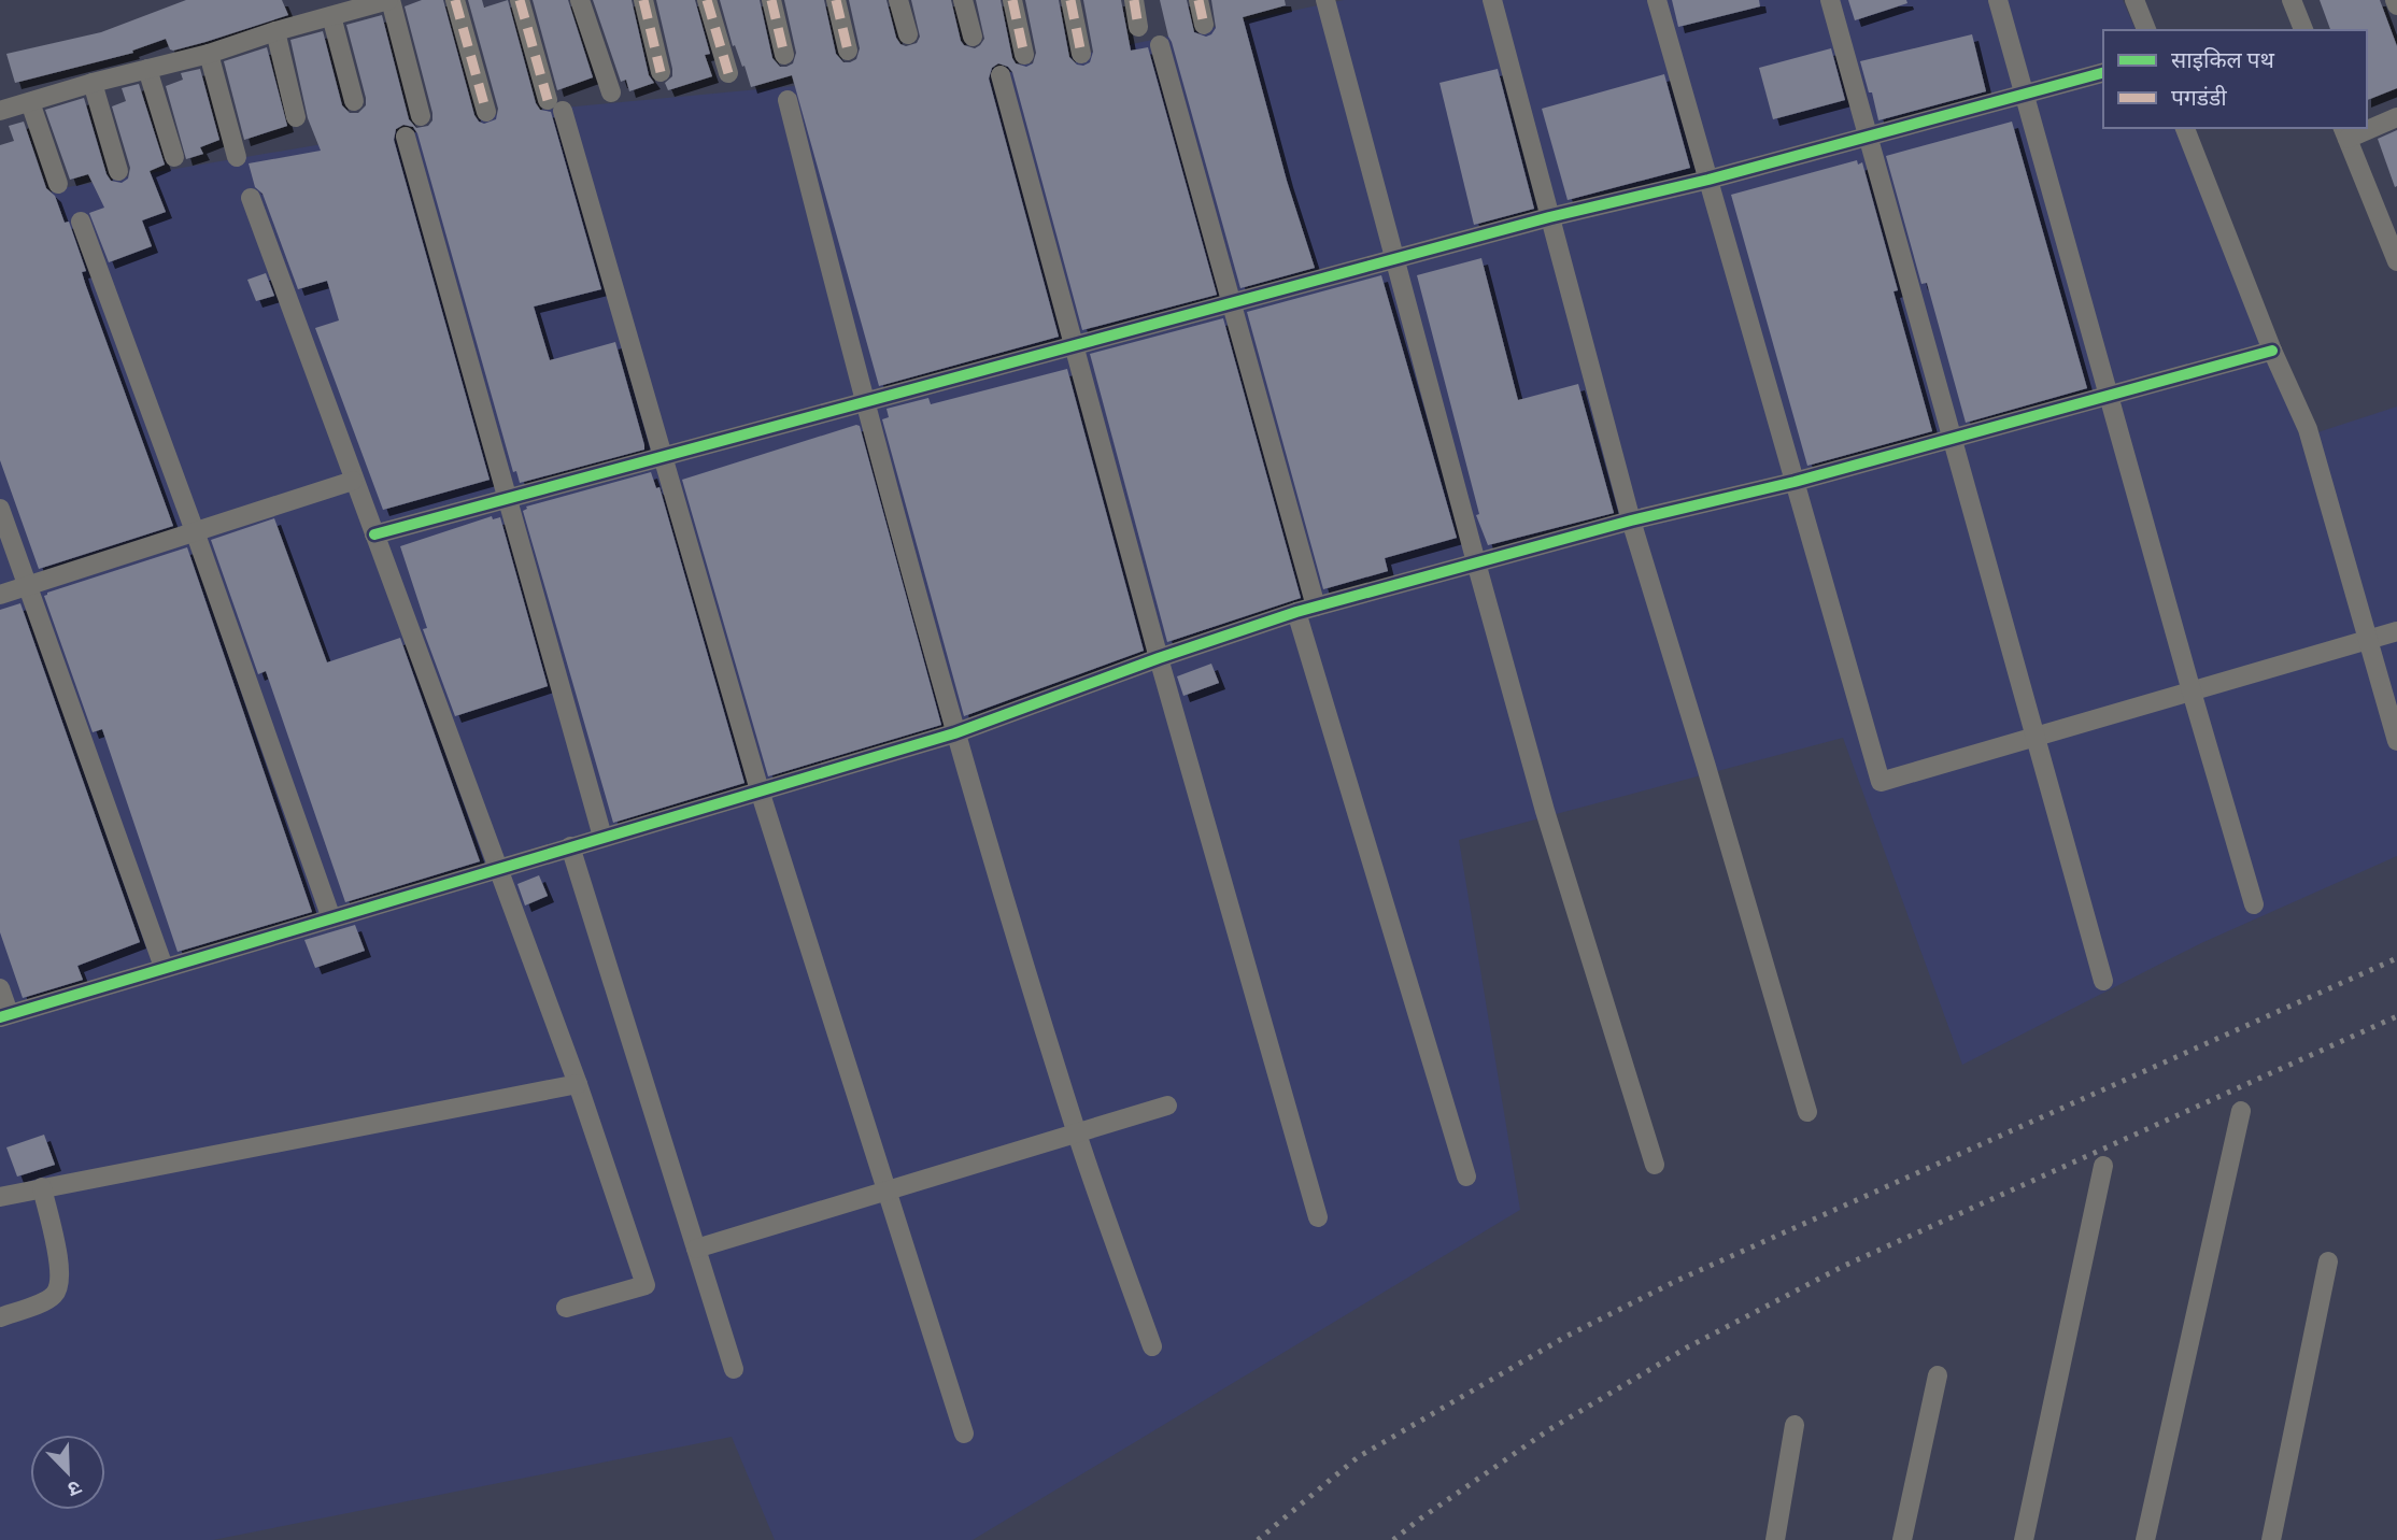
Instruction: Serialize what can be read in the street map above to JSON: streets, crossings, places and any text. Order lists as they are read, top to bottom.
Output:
{
  "legend": ["साइकिल पथ", "पगडंडी"],
  "north": "bottom right"
}
